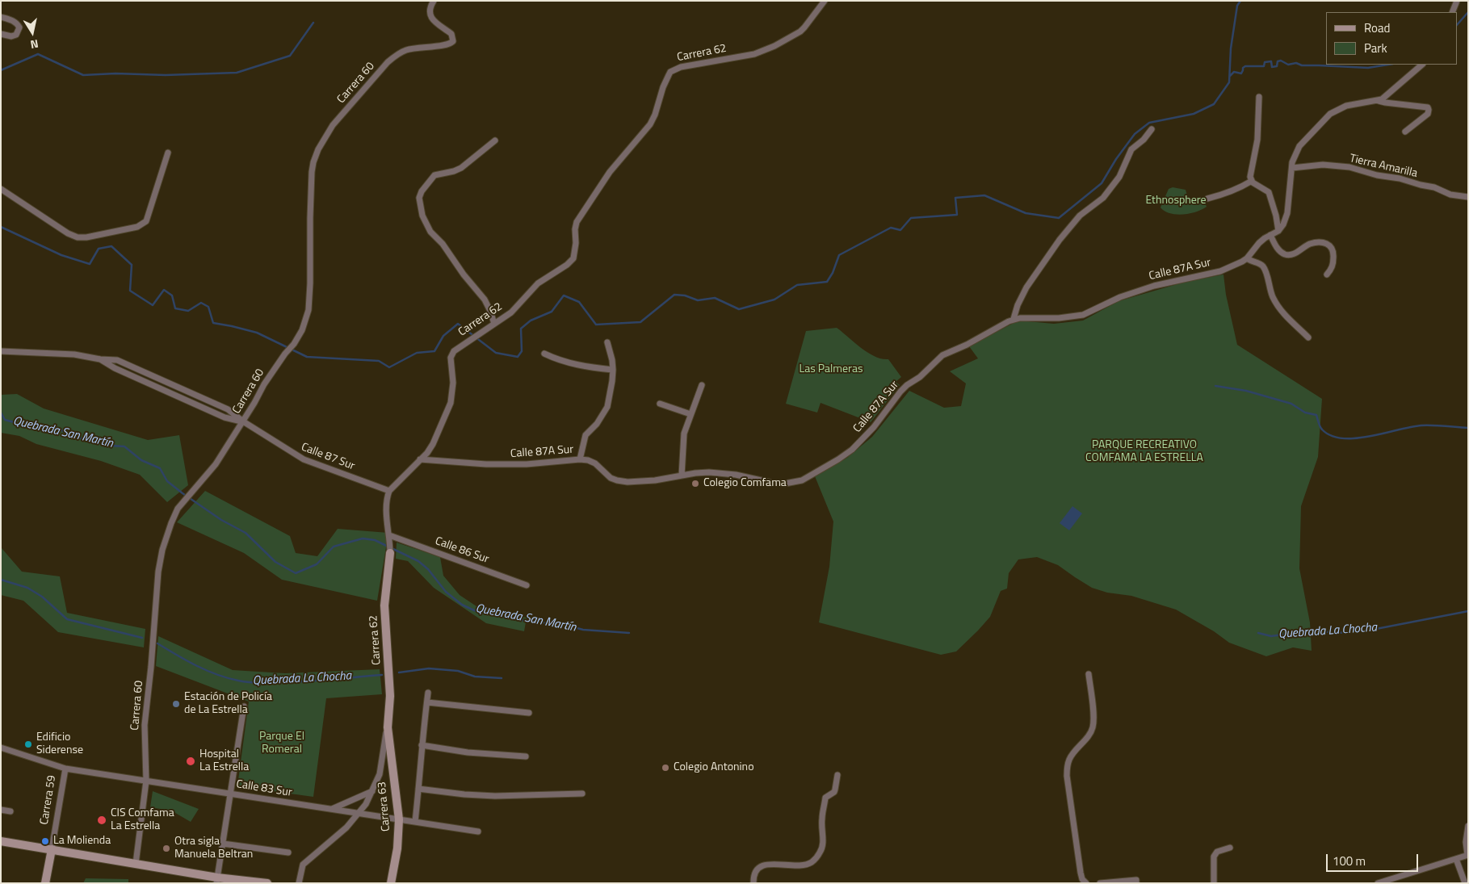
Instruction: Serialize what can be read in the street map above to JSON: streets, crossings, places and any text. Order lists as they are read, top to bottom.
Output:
{
  "streets": {
    "street": [
      "Carrera 62",
      "Carrera 60",
      "Tierra Amarilla",
      "Calle 87A Sur",
      "Calle 87 Sur",
      "Calle 86 Sur",
      "Calle 83 Sur",
      "Carrera 59",
      "Carrera 63"
    ]
  },
  "crossings": [
    ["Carrera 62", "Calle 87A Sur"],
    ["Carrera 62", "Calle 87 Sur"],
    ["Carrera 62", "Calle 86 Sur"],
    ["Carrera 62", "Calle 83 Sur"],
    ["Carrera 62", "Carrera 63"],
    ["Carrera 60", "Calle 87 Sur"],
    ["Carrera 60", "Calle 83 Sur"],
    ["Calle 83 Sur", "Carrera 59"],
    ["Calle 83 Sur", "Carrera 63"]
  ],
  "water": ["Quebrada San Martín", "Quebrada La Chocha"],
  "parks": [
    "Ethnosphere",
    "Las Palmeras",
    "PARQUE RECREATIVO COMFAMA LA ESTRELLA",
    "Parque El Romeral"
  ],
  "places": [
    "Colegio Comfama",
    "Estación de Policía de La Estrella",
    "Edificio Siderense",
    "Hospital La Estrella",
    "Colegio Antonino",
    "CIS Comfama La Estrella",
    "La Molienda",
    "Otra sigla Manuela Beltran"
  ],
  "legend": ["Road", "Park"],
  "scale_bar": "100 m",
  "north": "bottom"
}
